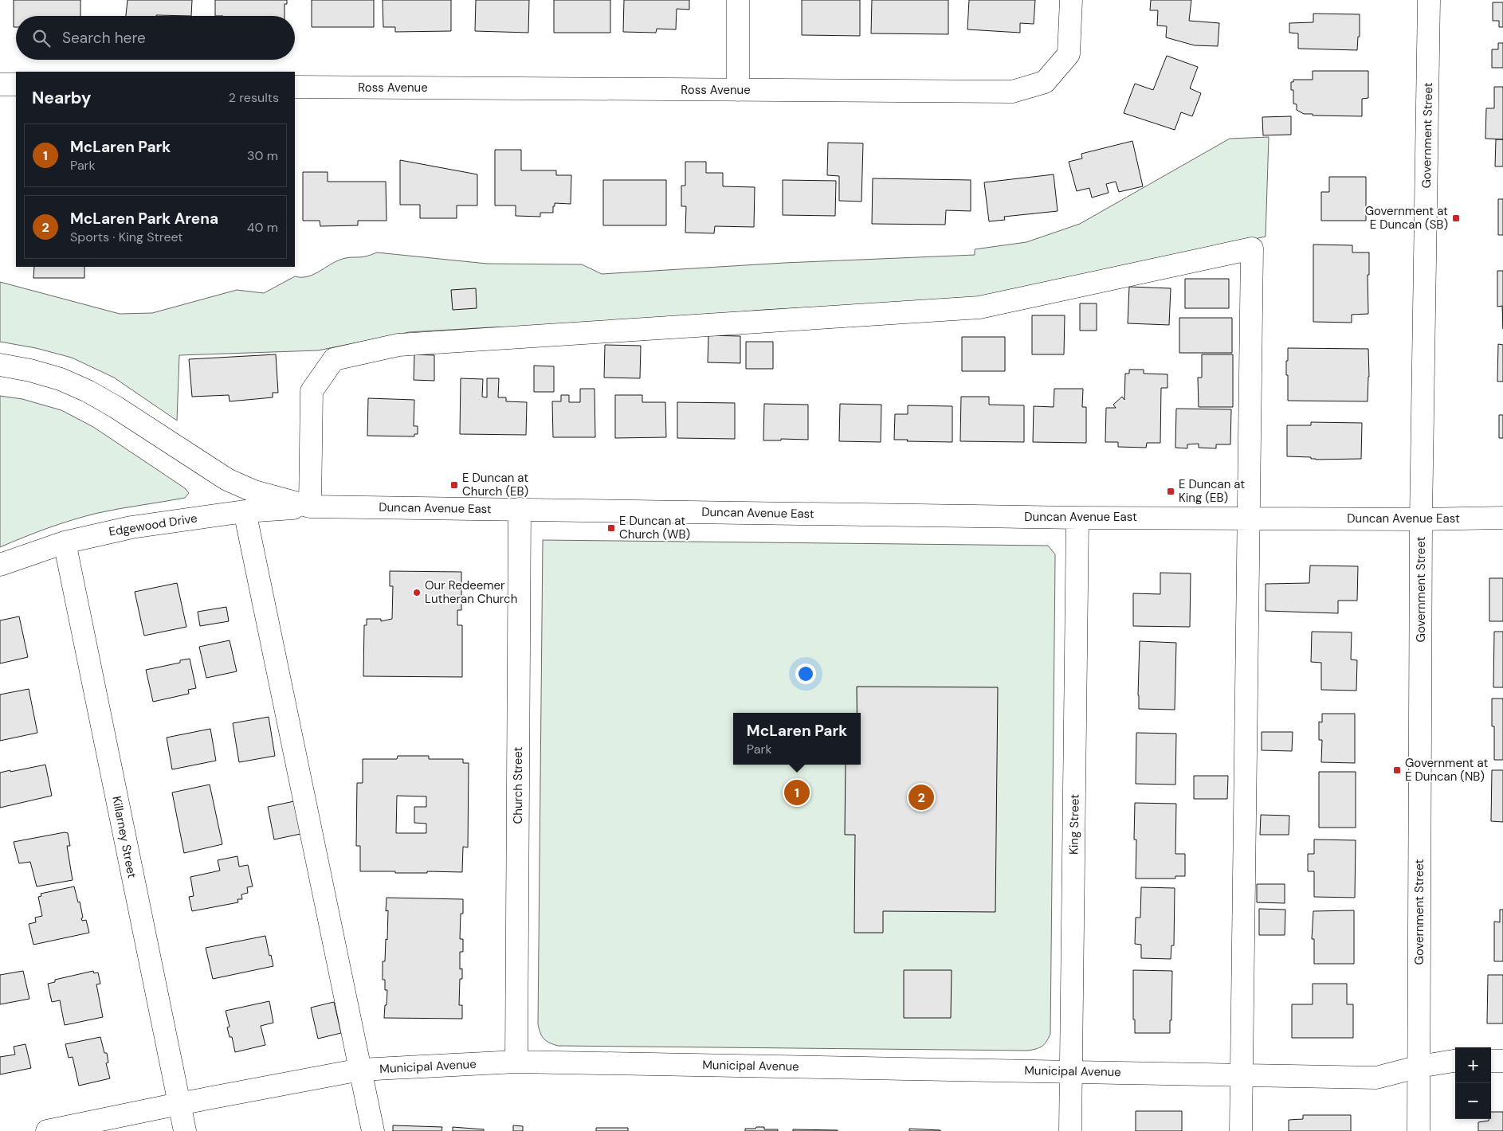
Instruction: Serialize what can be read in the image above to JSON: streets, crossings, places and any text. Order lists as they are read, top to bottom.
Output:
{
  "streets": {
    "street": [
      "Ross Avenue",
      "Government Street",
      "Duncan Avenue East",
      "Edgewood Drive",
      "Church Street",
      "King Street",
      "Killarney Street",
      "Municipal Avenue"
    ]
  },
  "crossings": [
    ["Government Street", "Duncan Avenue East"],
    ["Government Street", "Municipal Avenue"],
    ["Duncan Avenue East", "Edgewood Drive"],
    ["Duncan Avenue East", "Church Street"],
    ["Duncan Avenue East", "King Street"],
    ["Edgewood Drive", "Killarney Street"],
    ["Church Street", "Municipal Avenue"],
    ["King Street", "Municipal Avenue"],
    ["Killarney Street", "Municipal Avenue"]
  ],
  "places": {
    "transit": [
      "Government at E Duncan (SB)",
      "E Duncan at Church (EB)",
      "E Duncan at King (EB)",
      "E Duncan at Church (WB)",
      "Government at E Duncan (NB)"
    ],
    "other": ["Our Redeemer Lutheran Church"]
  },
  "page": {
    "search": "Search here",
    "heading": ["Nearby", "2 results"],
    "list": [
      {
        "mark": "1",
        "name": "McLaren Park",
        "note": "Park",
        "value": "30 m"
      },
      {
        "mark": "2",
        "name": "McLaren Park Arena",
        "note": "Sports · King Street",
        "value": "40 m"
      }
    ],
    "popup": ["McLaren Park", "Park"],
    "pins": ["1", "2"],
    "map_buttons": ["+", "−"]
  }
}
